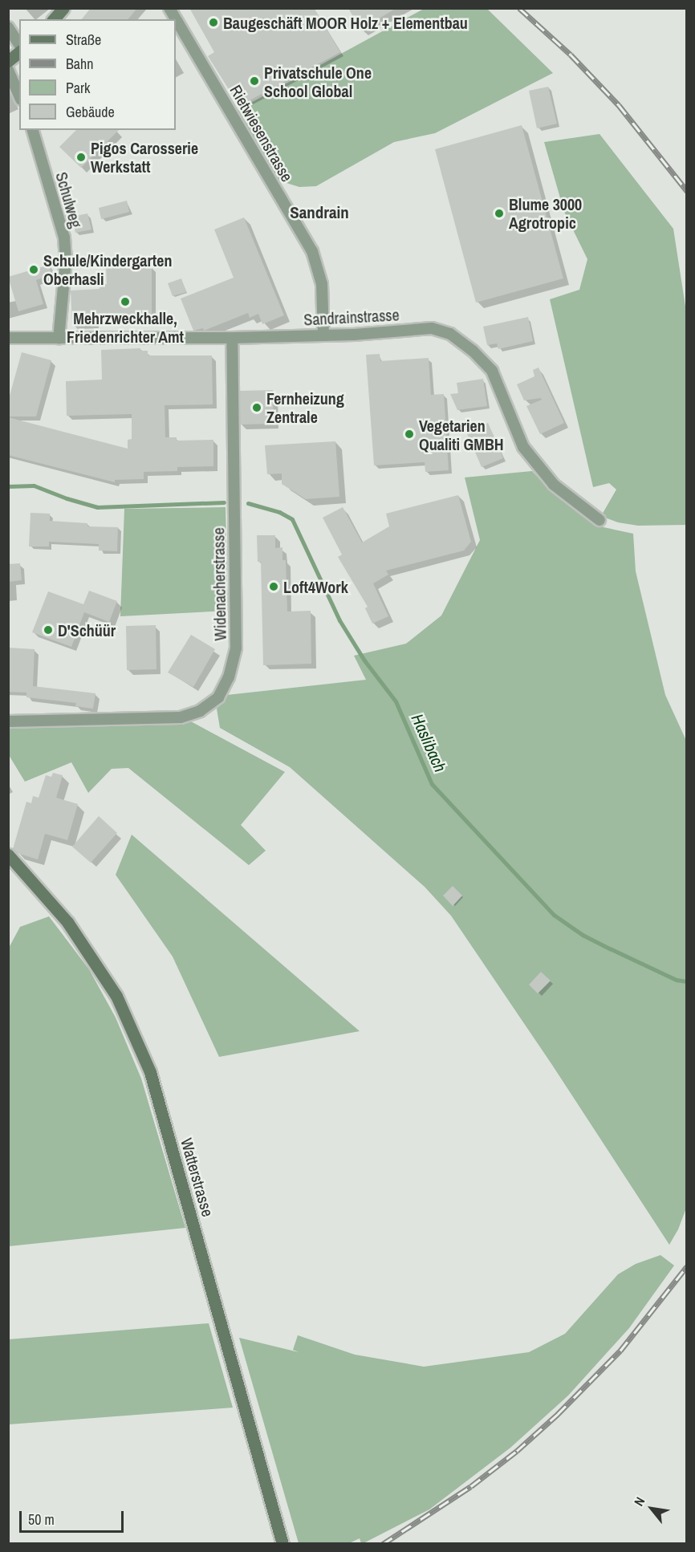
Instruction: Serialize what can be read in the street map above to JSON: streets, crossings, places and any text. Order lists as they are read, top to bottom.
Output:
{
  "streets": {
    "street": [
      "Rietwiesenstrasse",
      "Schulweg",
      "Sandrainstrasse",
      "Widenacherstrasse",
      "Watterstrasse"
    ]
  },
  "crossings": [
    ["Rietwiesenstrasse", "Sandrainstrasse"],
    ["Schulweg", "Sandrainstrasse"],
    ["Sandrainstrasse", "Widenacherstrasse"]
  ],
  "districts": ["Sandrain"],
  "water": ["Haslibach"],
  "places": [
    "Baugeschäft MOOR Holz + Elementbau",
    "Privatschule One School Global",
    "Pigos Carosserie Werkstatt",
    "Blume 3000 Agrotropic",
    "Schule/Kindergarten Oberhasli",
    "Mehrzweckhalle, Friedenrichter Amt",
    "Fernheizung Zentrale",
    "Vegetarien Qualiti GMBH",
    "Loft4Work",
    "D'Schüür"
  ],
  "legend": [
    "Straße",
    "Bahn",
    "Park",
    "Gebäude"
  ],
  "scale_bar": "50 m",
  "north": "top left"
}
